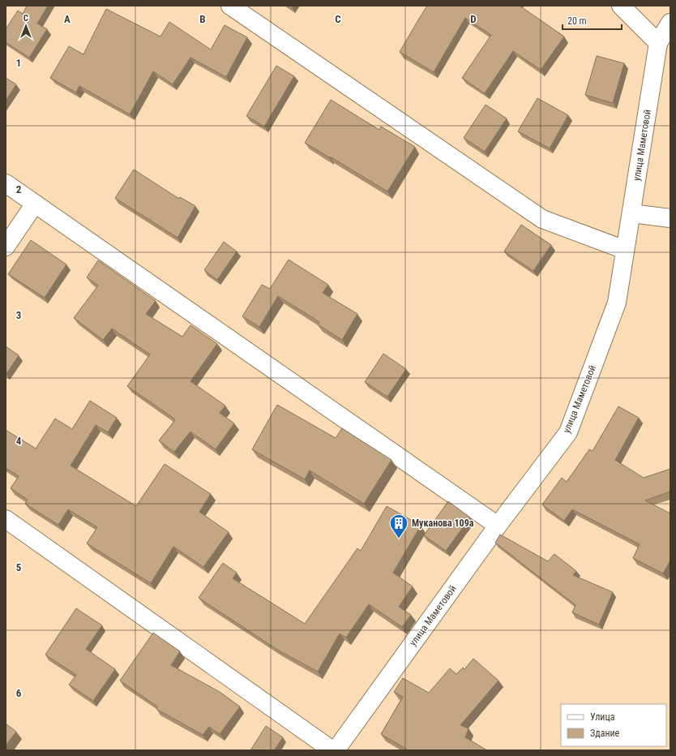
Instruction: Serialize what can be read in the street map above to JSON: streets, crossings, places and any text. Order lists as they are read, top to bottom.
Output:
{
  "streets": {
    "street": ["улица Маметовой"]
  },
  "places": {
    "building": ["Муканова 109а"]
  },
  "legend": ["Улица", "Здание"],
  "scale_bar": "20 m",
  "north": "top",
  "grid": {
    "columns": [
      "A",
      "B",
      "C",
      "D"
    ],
    "rows": [
      "1",
      "2",
      "3",
      "4",
      "5",
      "6"
    ]
  }
}
